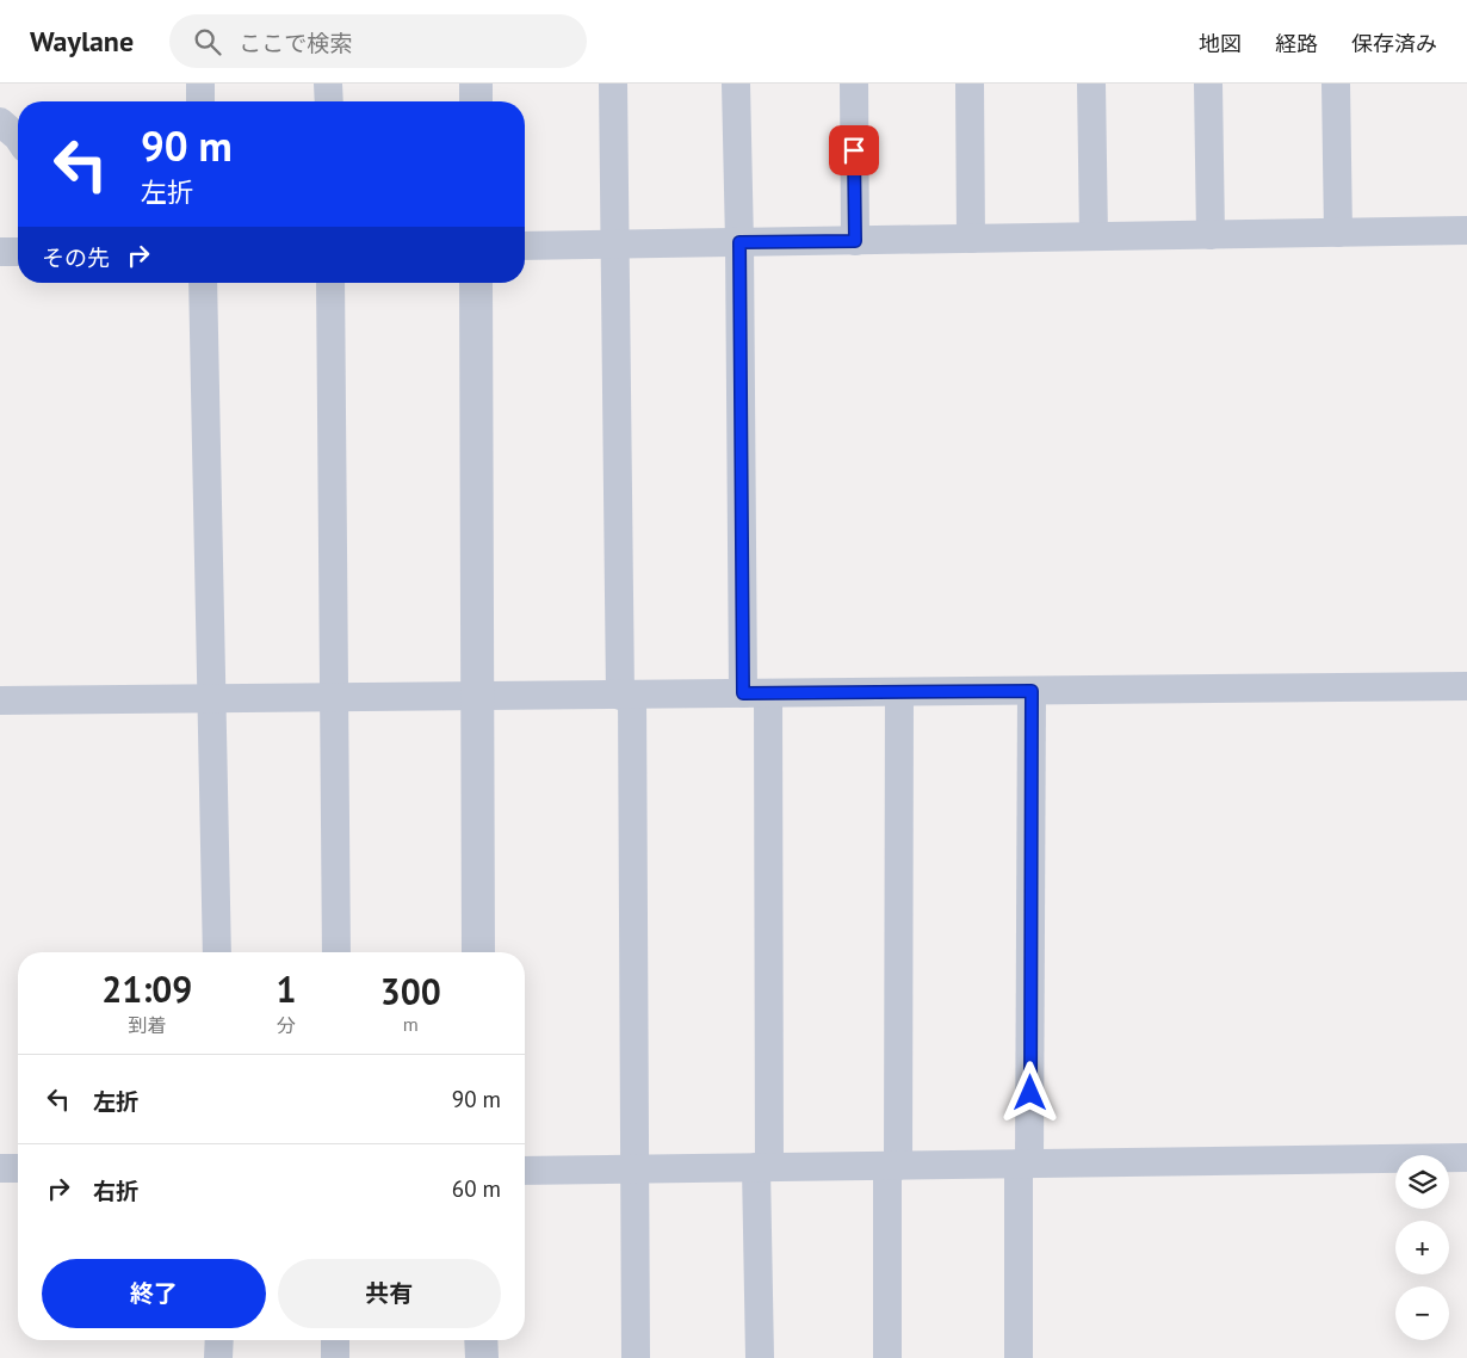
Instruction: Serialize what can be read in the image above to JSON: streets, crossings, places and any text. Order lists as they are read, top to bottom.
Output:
{
  "page": {
    "header": "Waylane",
    "search": "ここで検索",
    "nav": ["地図", "経路", "保存済み"],
    "turn": ["90 m", "左折"],
    "then": "その先",
    "eta": [
      "21:09",
      "到着",
      "1",
      "分",
      "300",
      "m"
    ],
    "list": [
      {
        "name": "左折",
        "value": "90 m"
      },
      {
        "name": "右折",
        "value": "60 m"
      }
    ],
    "map_buttons": ["+", "−"],
    "buttons": ["終了", "共有"]
  }
}
